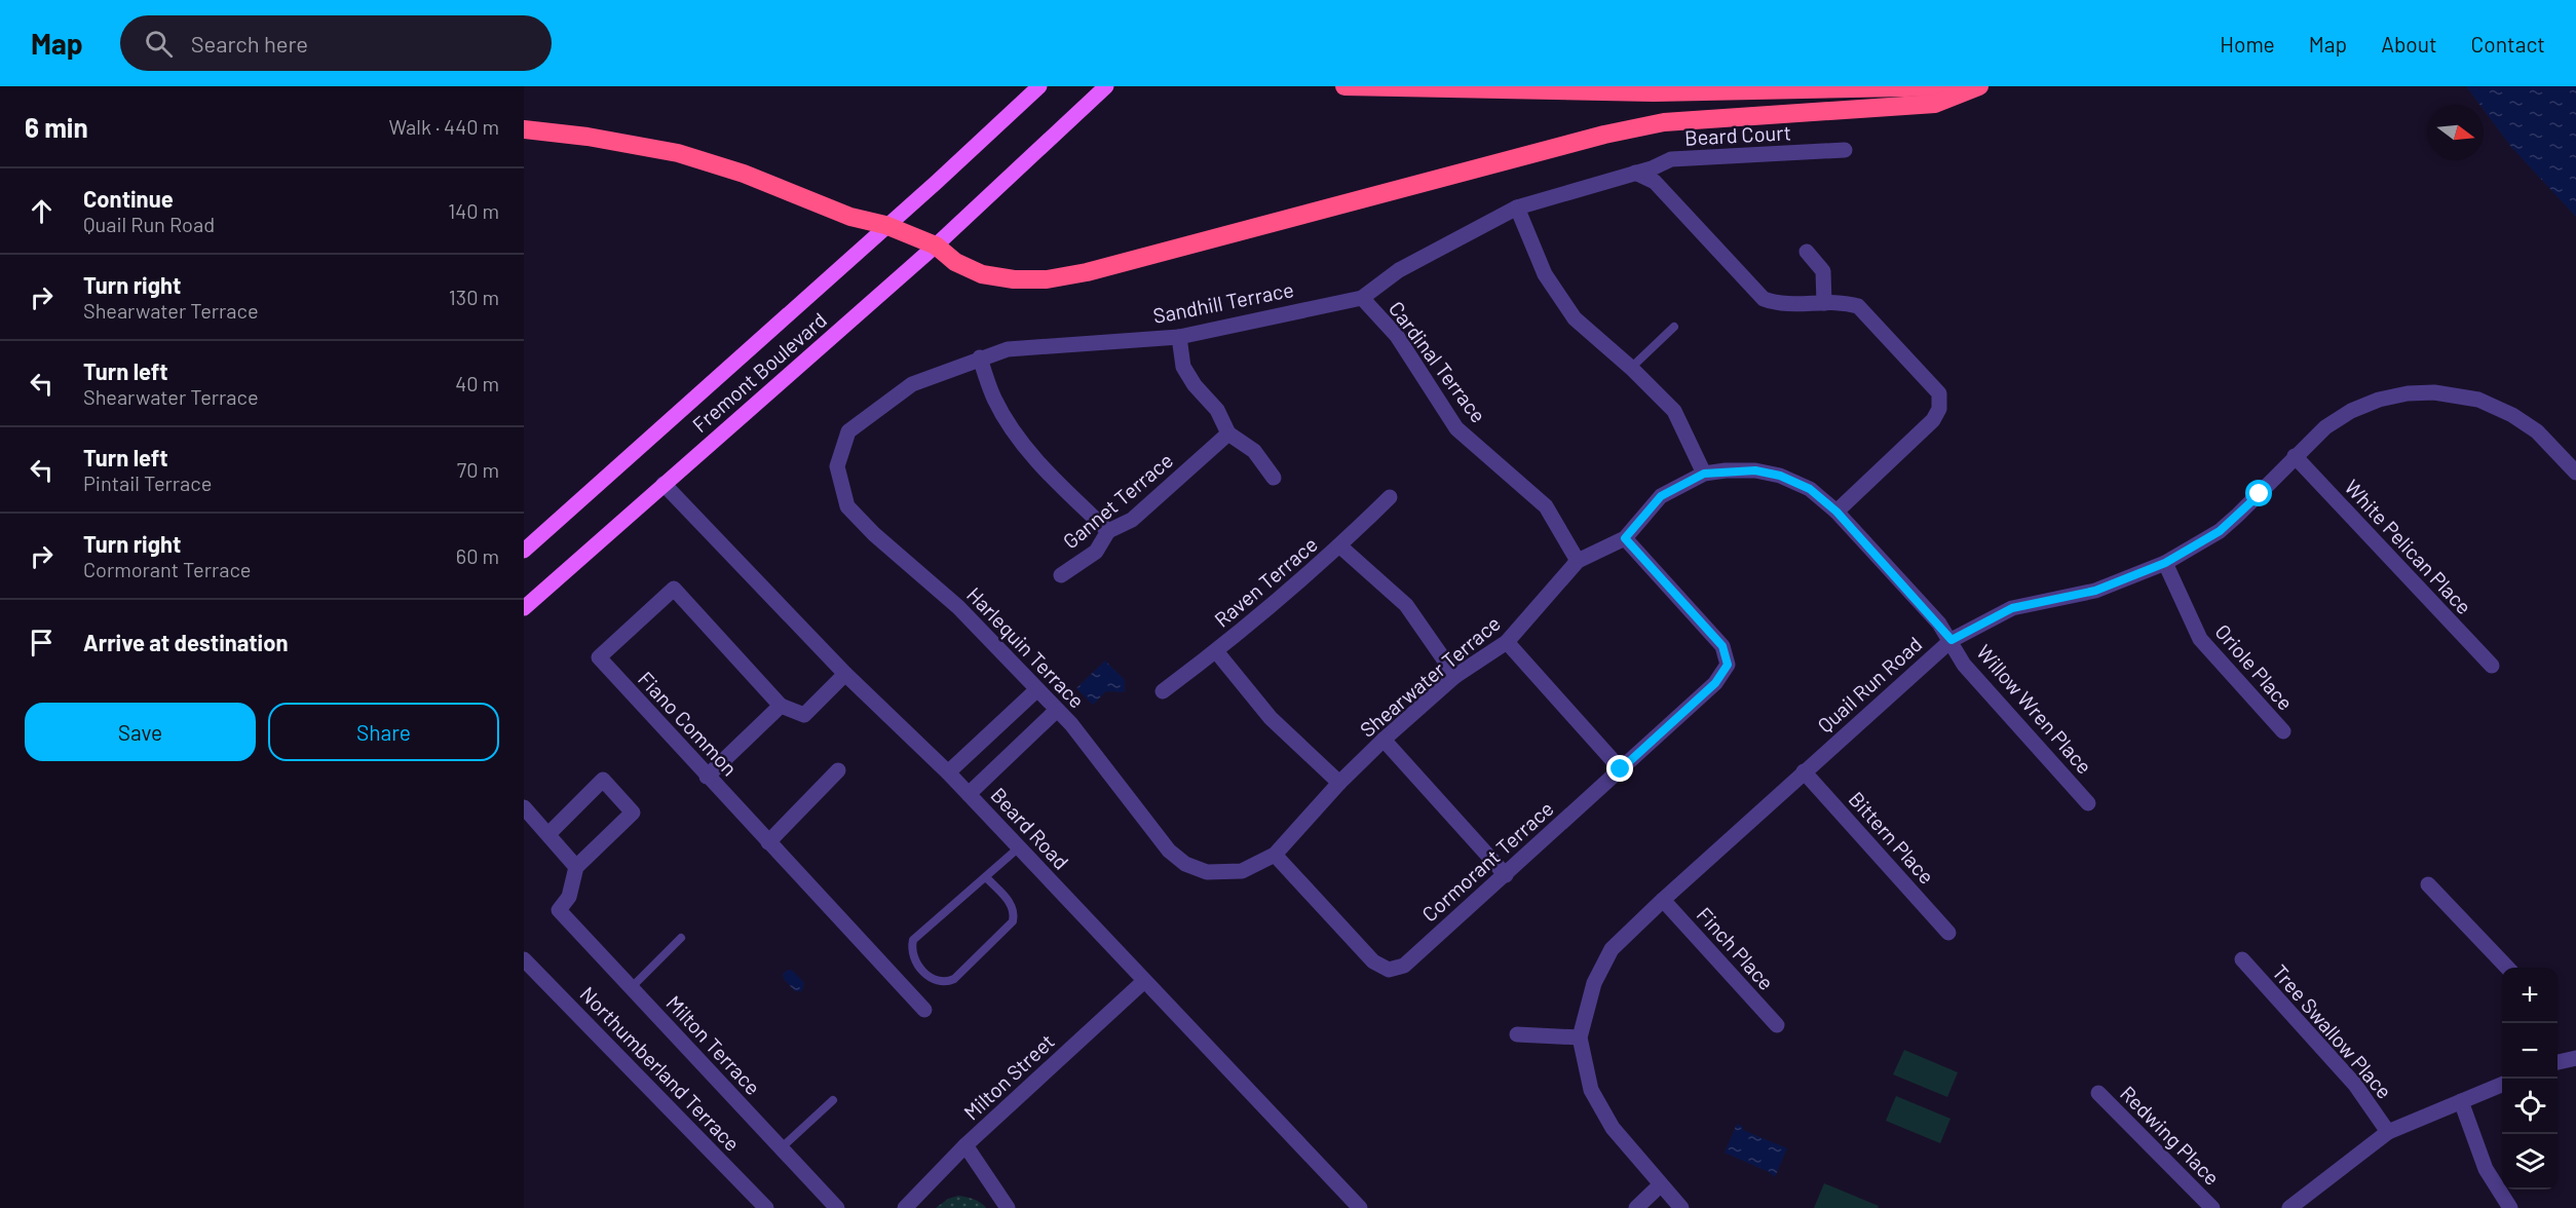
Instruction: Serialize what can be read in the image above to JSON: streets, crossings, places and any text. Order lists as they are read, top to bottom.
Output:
{
  "streets": {
    "main road": ["Fremont Boulevard"],
    "street": [
      "Beard Court",
      "Sandhill Terrace",
      "Cardinal Terrace",
      "Gannet Terrace",
      "White Pelican Place",
      "Raven Terrace",
      "Harlequin Terrace",
      "Oriole Place",
      "Shearwater Terrace",
      "Quail Run Road",
      "Willow Wren Place",
      "Fiano Common",
      "Beard Road",
      "Bittern Place",
      "Cormorant Terrace",
      "Finch Place",
      "Tree Swallow Place",
      "Milton Terrace",
      "Northumberland Terrace",
      "Milton Street",
      "Redwing Place"
    ]
  },
  "crossings": [
    ["Beard Court", "Sandhill Terrace"],
    ["Sandhill Terrace", "Cardinal Terrace"],
    ["Sandhill Terrace", "Harlequin Terrace"],
    ["Cardinal Terrace", "Shearwater Terrace"],
    ["Fremont Boulevard", "Beard Road"],
    ["White Pelican Place", "Quail Run Road"],
    ["Harlequin Terrace", "Shearwater Terrace"],
    ["Oriole Place", "Quail Run Road"],
    ["Shearwater Terrace", "Quail Run Road"],
    ["Shearwater Terrace", "Willow Wren Place"],
    ["Shearwater Terrace", "Cormorant Terrace"],
    ["Quail Run Road", "Willow Wren Place"],
    ["Quail Run Road", "Bittern Place"],
    ["Quail Run Road", "Finch Place"],
    ["Beard Road", "Milton Street"]
  ],
  "north": "right",
  "page": {
    "header": "Map",
    "search": "Search here",
    "nav": [
      "Home",
      "Map",
      "About",
      "Contact"
    ],
    "heading": ["6 min", "Walk · 440 m"],
    "list": [
      ["Continue", "Quail Run Road", "140 m"],
      ["Turn right", "Shearwater Terrace", "130 m"],
      ["Turn left", "Shearwater Terrace", "40 m"],
      ["Turn left", "Pintail Terrace", "70 m"],
      ["Turn right", "Cormorant Terrace", "60 m"],
      "Arrive at destination"
    ],
    "buttons": ["Save", "Share"],
    "map_buttons": ["+", "−"]
  }
}
